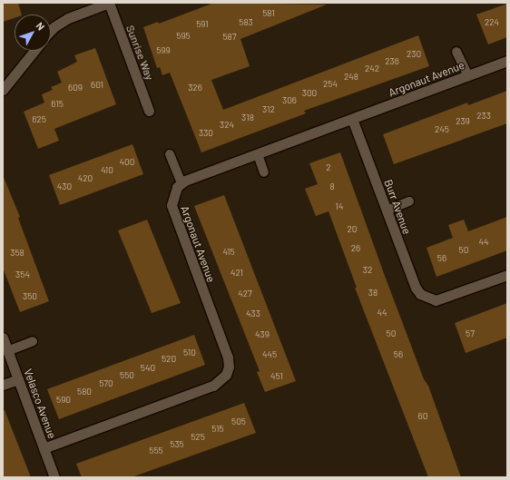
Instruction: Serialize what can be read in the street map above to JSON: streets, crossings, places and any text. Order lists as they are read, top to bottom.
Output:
{
  "streets": {
    "street": [
      "Sunrise Way",
      "Argonaut Avenue",
      "Burr Avenue",
      "Velasco Avenue"
    ]
  },
  "crossings": [
    ["Argonaut Avenue", "Burr Avenue"],
    ["Argonaut Avenue", "Velasco Avenue"]
  ],
  "house_numbers": [
    "581",
    "583",
    "224",
    "591",
    "595",
    "587",
    "599",
    "230",
    "236",
    "242",
    "248",
    "254",
    "601",
    "609",
    "326",
    "300",
    "306",
    "615",
    "312",
    "233",
    "318",
    "625",
    "239",
    "324",
    "245",
    "330",
    "400",
    "2",
    "410",
    "420",
    "430",
    "8",
    "14",
    "20",
    "44",
    "26",
    "50",
    "415",
    "358",
    "56",
    "32",
    "421",
    "354",
    "38",
    "427",
    "350",
    "44",
    "433",
    "50",
    "57",
    "439",
    "510",
    "445",
    "56",
    "520",
    "540",
    "550",
    "451",
    "570",
    "580",
    "590",
    "60",
    "505",
    "515",
    "525",
    "535",
    "555"
  ],
  "north": "top right"
}
